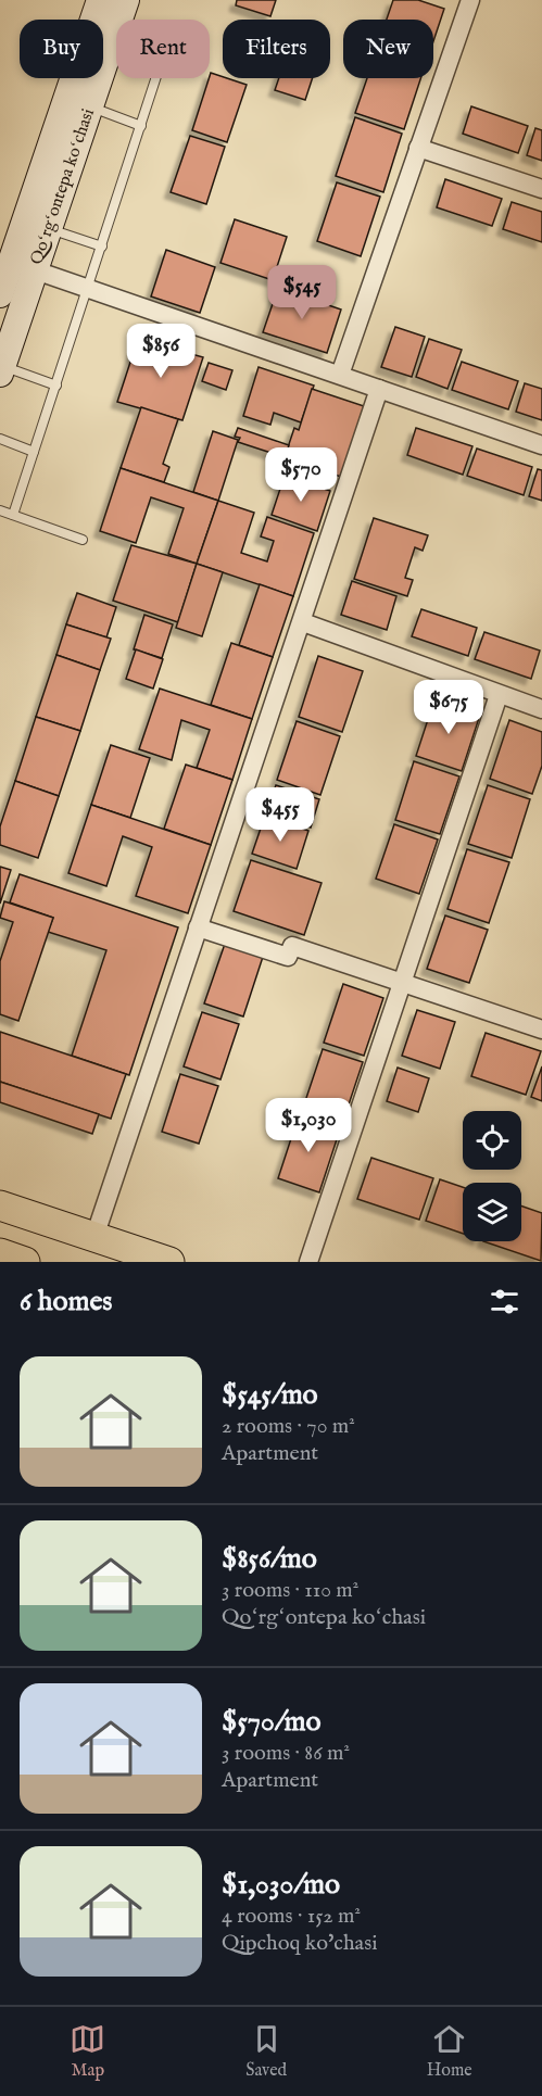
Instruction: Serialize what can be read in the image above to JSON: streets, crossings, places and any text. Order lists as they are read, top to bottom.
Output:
{
  "streets": {
    "main road": ["Qoʻrgʻontepa koʻchasi"]
  },
  "page": {
    "chip": [
      "Buy",
      "Rent",
      "Filters",
      "New"
    ],
    "price": [
      "$545",
      "$856",
      "$570",
      "$675",
      "$455",
      "$1,030"
    ],
    "heading": "6 homes",
    "list": [
      {
        "name": "$545/mo",
        "note": "2 rooms · 70 m² · Apartment"
      },
      {
        "name": "$856/mo",
        "note": "3 rooms · 110 m² · Qoʻrgʻontepa koʻchasi"
      },
      {
        "name": "$570/mo",
        "note": "3 rooms · 86 m² · Apartment"
      },
      {
        "name": "$1,030/mo",
        "note": "4 rooms · 152 m² · Qipchoq ko'chasi"
      }
    ],
    "tabs": ["Map", "Saved", "Home"]
  }
}
